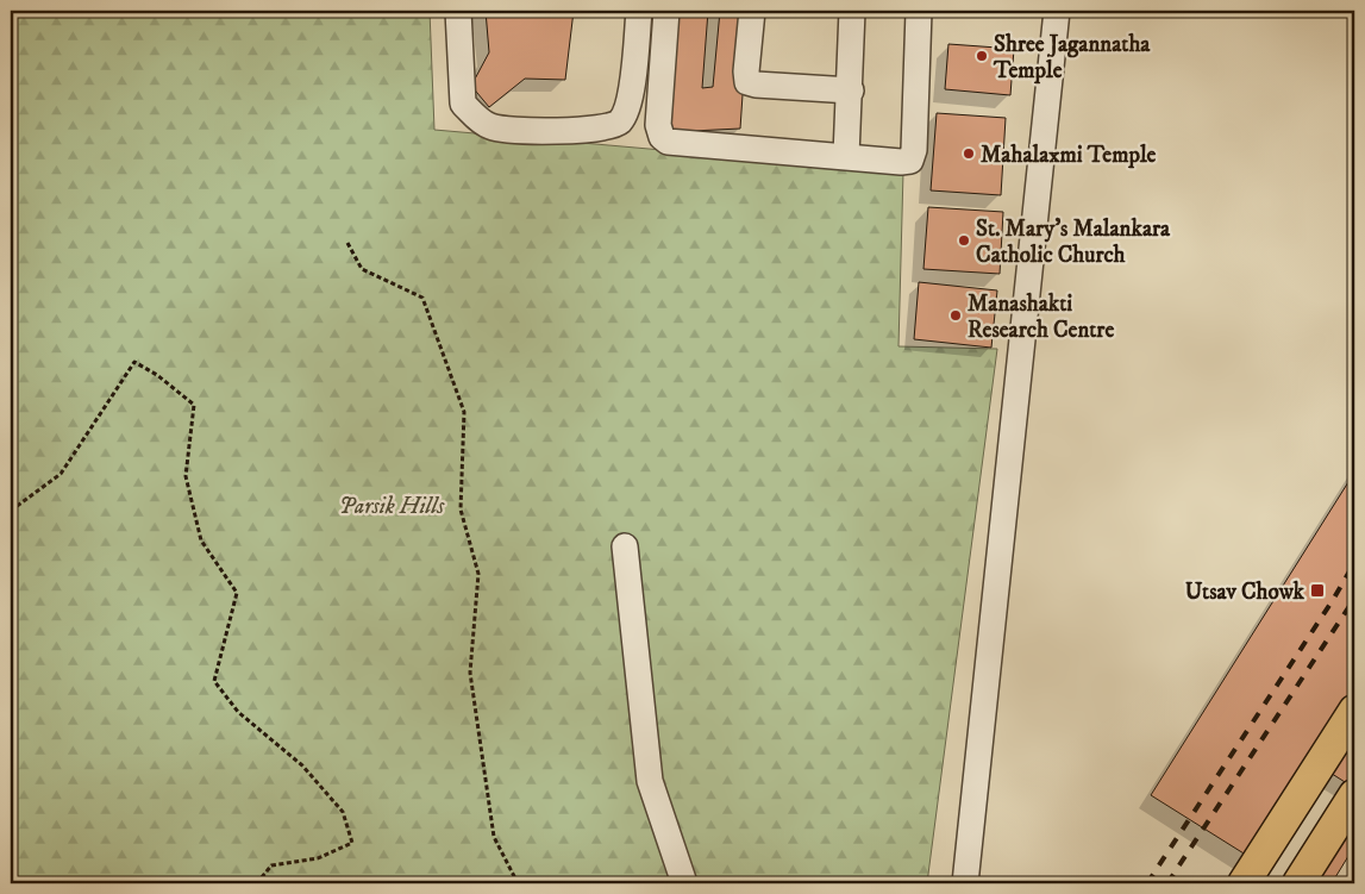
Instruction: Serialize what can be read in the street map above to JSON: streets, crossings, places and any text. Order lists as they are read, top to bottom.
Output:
{
  "parks": ["Parsik Hills"],
  "places": {
    "other": [
      "Shree Jagannatha Temple",
      "Mahalaxmi Temple",
      "St. Mary's Malankara Catholic Church",
      "Manashakti Research Centre"
    ],
    "transit": ["Utsav Chowk"]
  }
}
